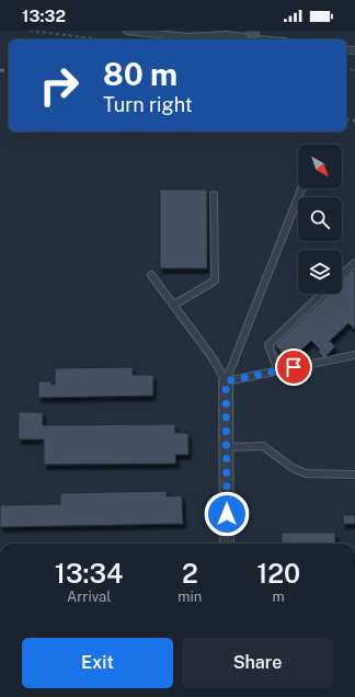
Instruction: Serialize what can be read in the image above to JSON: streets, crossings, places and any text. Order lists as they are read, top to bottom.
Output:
{
  "north": "bottom right",
  "page": {
    "status": "13:32",
    "turn": ["80 m", "Turn right"],
    "eta": [
      "13:34",
      "Arrival",
      "2",
      "min",
      "120",
      "m"
    ],
    "buttons": ["Exit", "Share"]
  }
}
